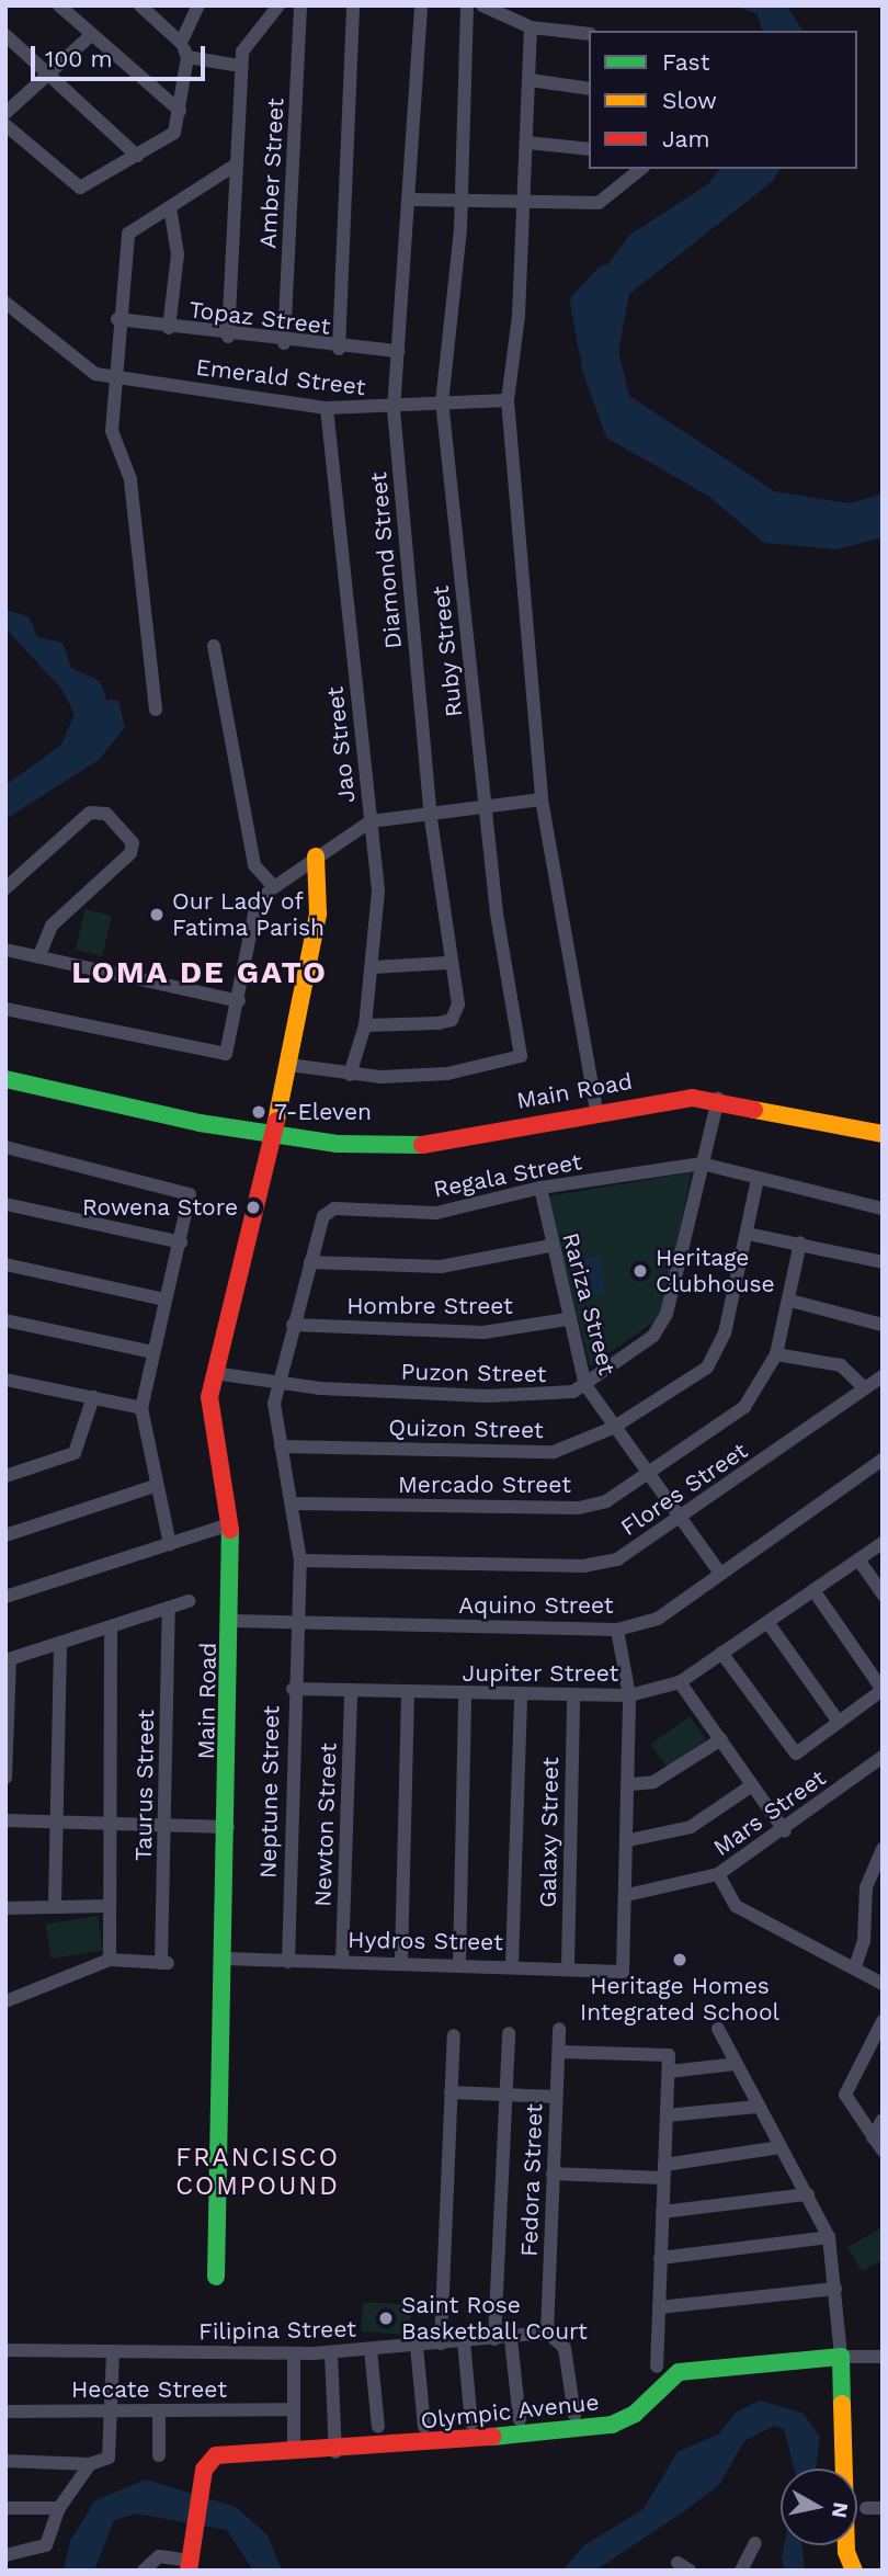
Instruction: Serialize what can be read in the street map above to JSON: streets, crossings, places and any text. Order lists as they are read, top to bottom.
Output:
{
  "streets": {
    "street": [
      "Amber Street",
      "Topaz Street",
      "Emerald Street",
      "Diamond Street",
      "Ruby Street",
      "Jao Street",
      "Main Road",
      "Regala Street",
      "Rariza Street",
      "Hombre Street",
      "Puzon Street",
      "Quizon Street",
      "Mercado Street",
      "Flores Street",
      "Aquino Street",
      "Jupiter Street",
      "Taurus Street",
      "Neptune Street",
      "Mars Street",
      "Newton Street",
      "Galaxy Street",
      "Hydros Street",
      "Fedora Street",
      "Filipina Street",
      "Hecate Street",
      "Olympic Avenue"
    ]
  },
  "crossings": [
    ["Amber Street", "Topaz Street"],
    ["Topaz Street", "Diamond Street"],
    ["Emerald Street", "Diamond Street"],
    ["Emerald Street", "Ruby Street"],
    ["Emerald Street", "Jao Street"],
    ["Diamond Street", "Jao Street"],
    ["Ruby Street", "Jao Street"],
    ["Main Road", "Puzon Street"],
    ["Main Road", "Aquino Street"],
    ["Main Road", "Hydros Street"],
    ["Regala Street", "Rariza Street"],
    ["Regala Street", "Hombre Street"],
    ["Regala Street", "Puzon Street"],
    ["Regala Street", "Quizon Street"],
    ["Regala Street", "Mercado Street"],
    ["Regala Street", "Flores Street"],
    ["Regala Street", "Aquino Street"],
    ["Regala Street", "Neptune Street"],
    ["Rariza Street", "Hombre Street"],
    ["Rariza Street", "Puzon Street"],
    ["Rariza Street", "Quizon Street"],
    ["Rariza Street", "Mercado Street"],
    ["Rariza Street", "Flores Street"],
    ["Rariza Street", "Aquino Street"],
    ["Aquino Street", "Neptune Street"],
    ["Jupiter Street", "Neptune Street"],
    ["Jupiter Street", "Newton Street"],
    ["Jupiter Street", "Galaxy Street"],
    ["Neptune Street", "Hydros Street"],
    ["Mars Street", "Hydros Street"],
    ["Newton Street", "Hydros Street"],
    ["Galaxy Street", "Hydros Street"],
    ["Fedora Street", "Filipina Street"]
  ],
  "districts": ["LOMA DE GATO", "FRANCISCO COMPOUND"],
  "places": [
    "Our Lady of Fatima Parish",
    "7-Eleven",
    "Rowena Store",
    "Heritage Clubhouse",
    "Heritage Homes Integrated School",
    "Saint Rose Basketball Court"
  ],
  "legend": ["Fast", "Slow", "Jam"],
  "scale_bar": "100 m",
  "north": "right"
}
